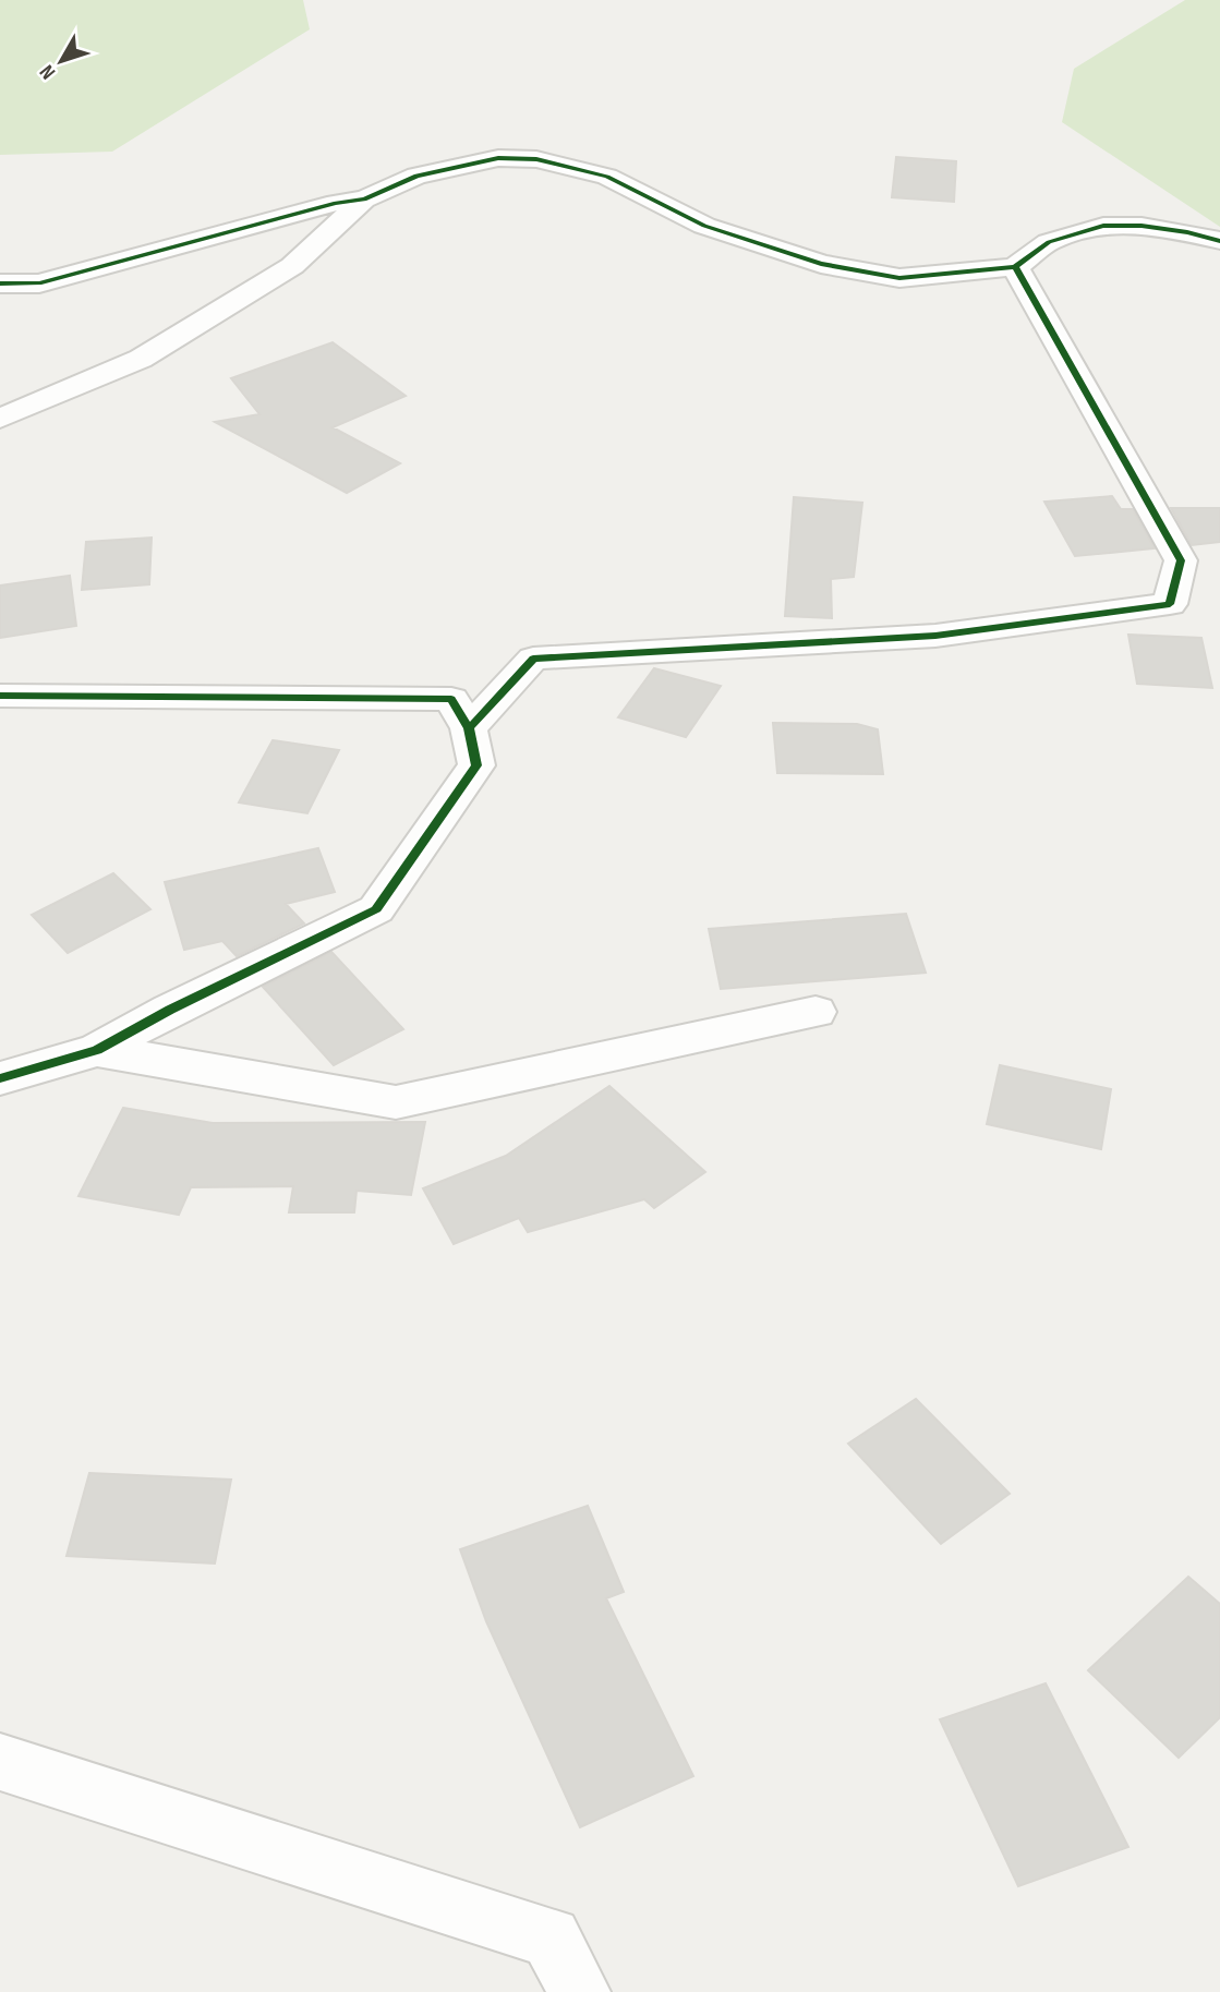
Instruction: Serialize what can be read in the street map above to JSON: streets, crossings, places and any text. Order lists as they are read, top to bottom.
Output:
{
  "north": "bottom left"
}
